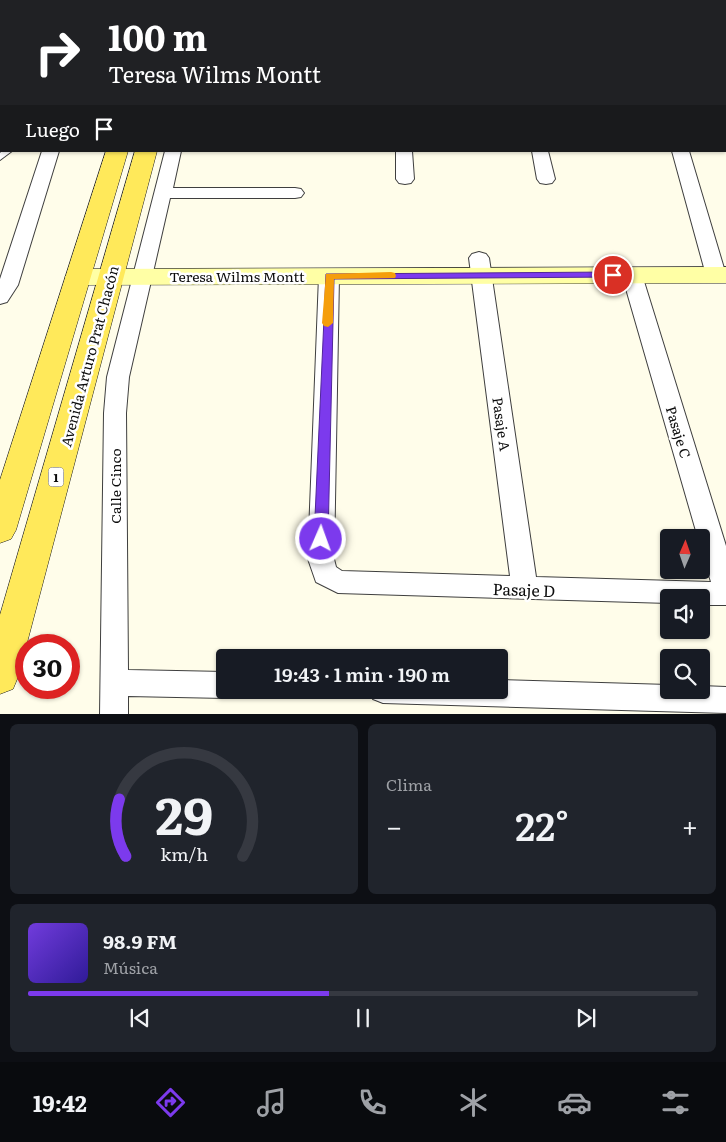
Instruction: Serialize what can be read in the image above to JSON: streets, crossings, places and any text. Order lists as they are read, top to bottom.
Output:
{
  "streets": {
    "main road": ["Avenida Arturo Prat Chacón", "1"],
    "street": [
      "Teresa Wilms Montt",
      "Pasaje A",
      "Pasaje C",
      "Calle Cinco",
      "Pasaje D"
    ]
  },
  "crossings": [
    ["Teresa Wilms Montt", "Avenida Arturo Prat Chacón"],
    ["Teresa Wilms Montt", "Pasaje A"],
    ["Teresa Wilms Montt", "Pasaje C"],
    ["Teresa Wilms Montt", "Calle Cinco"],
    ["Teresa Wilms Montt", "Pasaje D"],
    ["Avenida Arturo Prat Chacón", "Calle Cinco"],
    ["Pasaje A", "Pasaje D"]
  ],
  "north": "top",
  "page": {
    "turn": ["100 m", "Teresa Wilms Montt"],
    "then": "Luego",
    "limit": "30",
    "trip": "19:43 · 1 min · 190 m",
    "tile": "Clima",
    "heat": ["−", "22°", "+"],
    "song": ["98.9 FM", "Música"],
    "tabs": "19:42",
    "gauge": ["29", "km/h"]
  }
}
